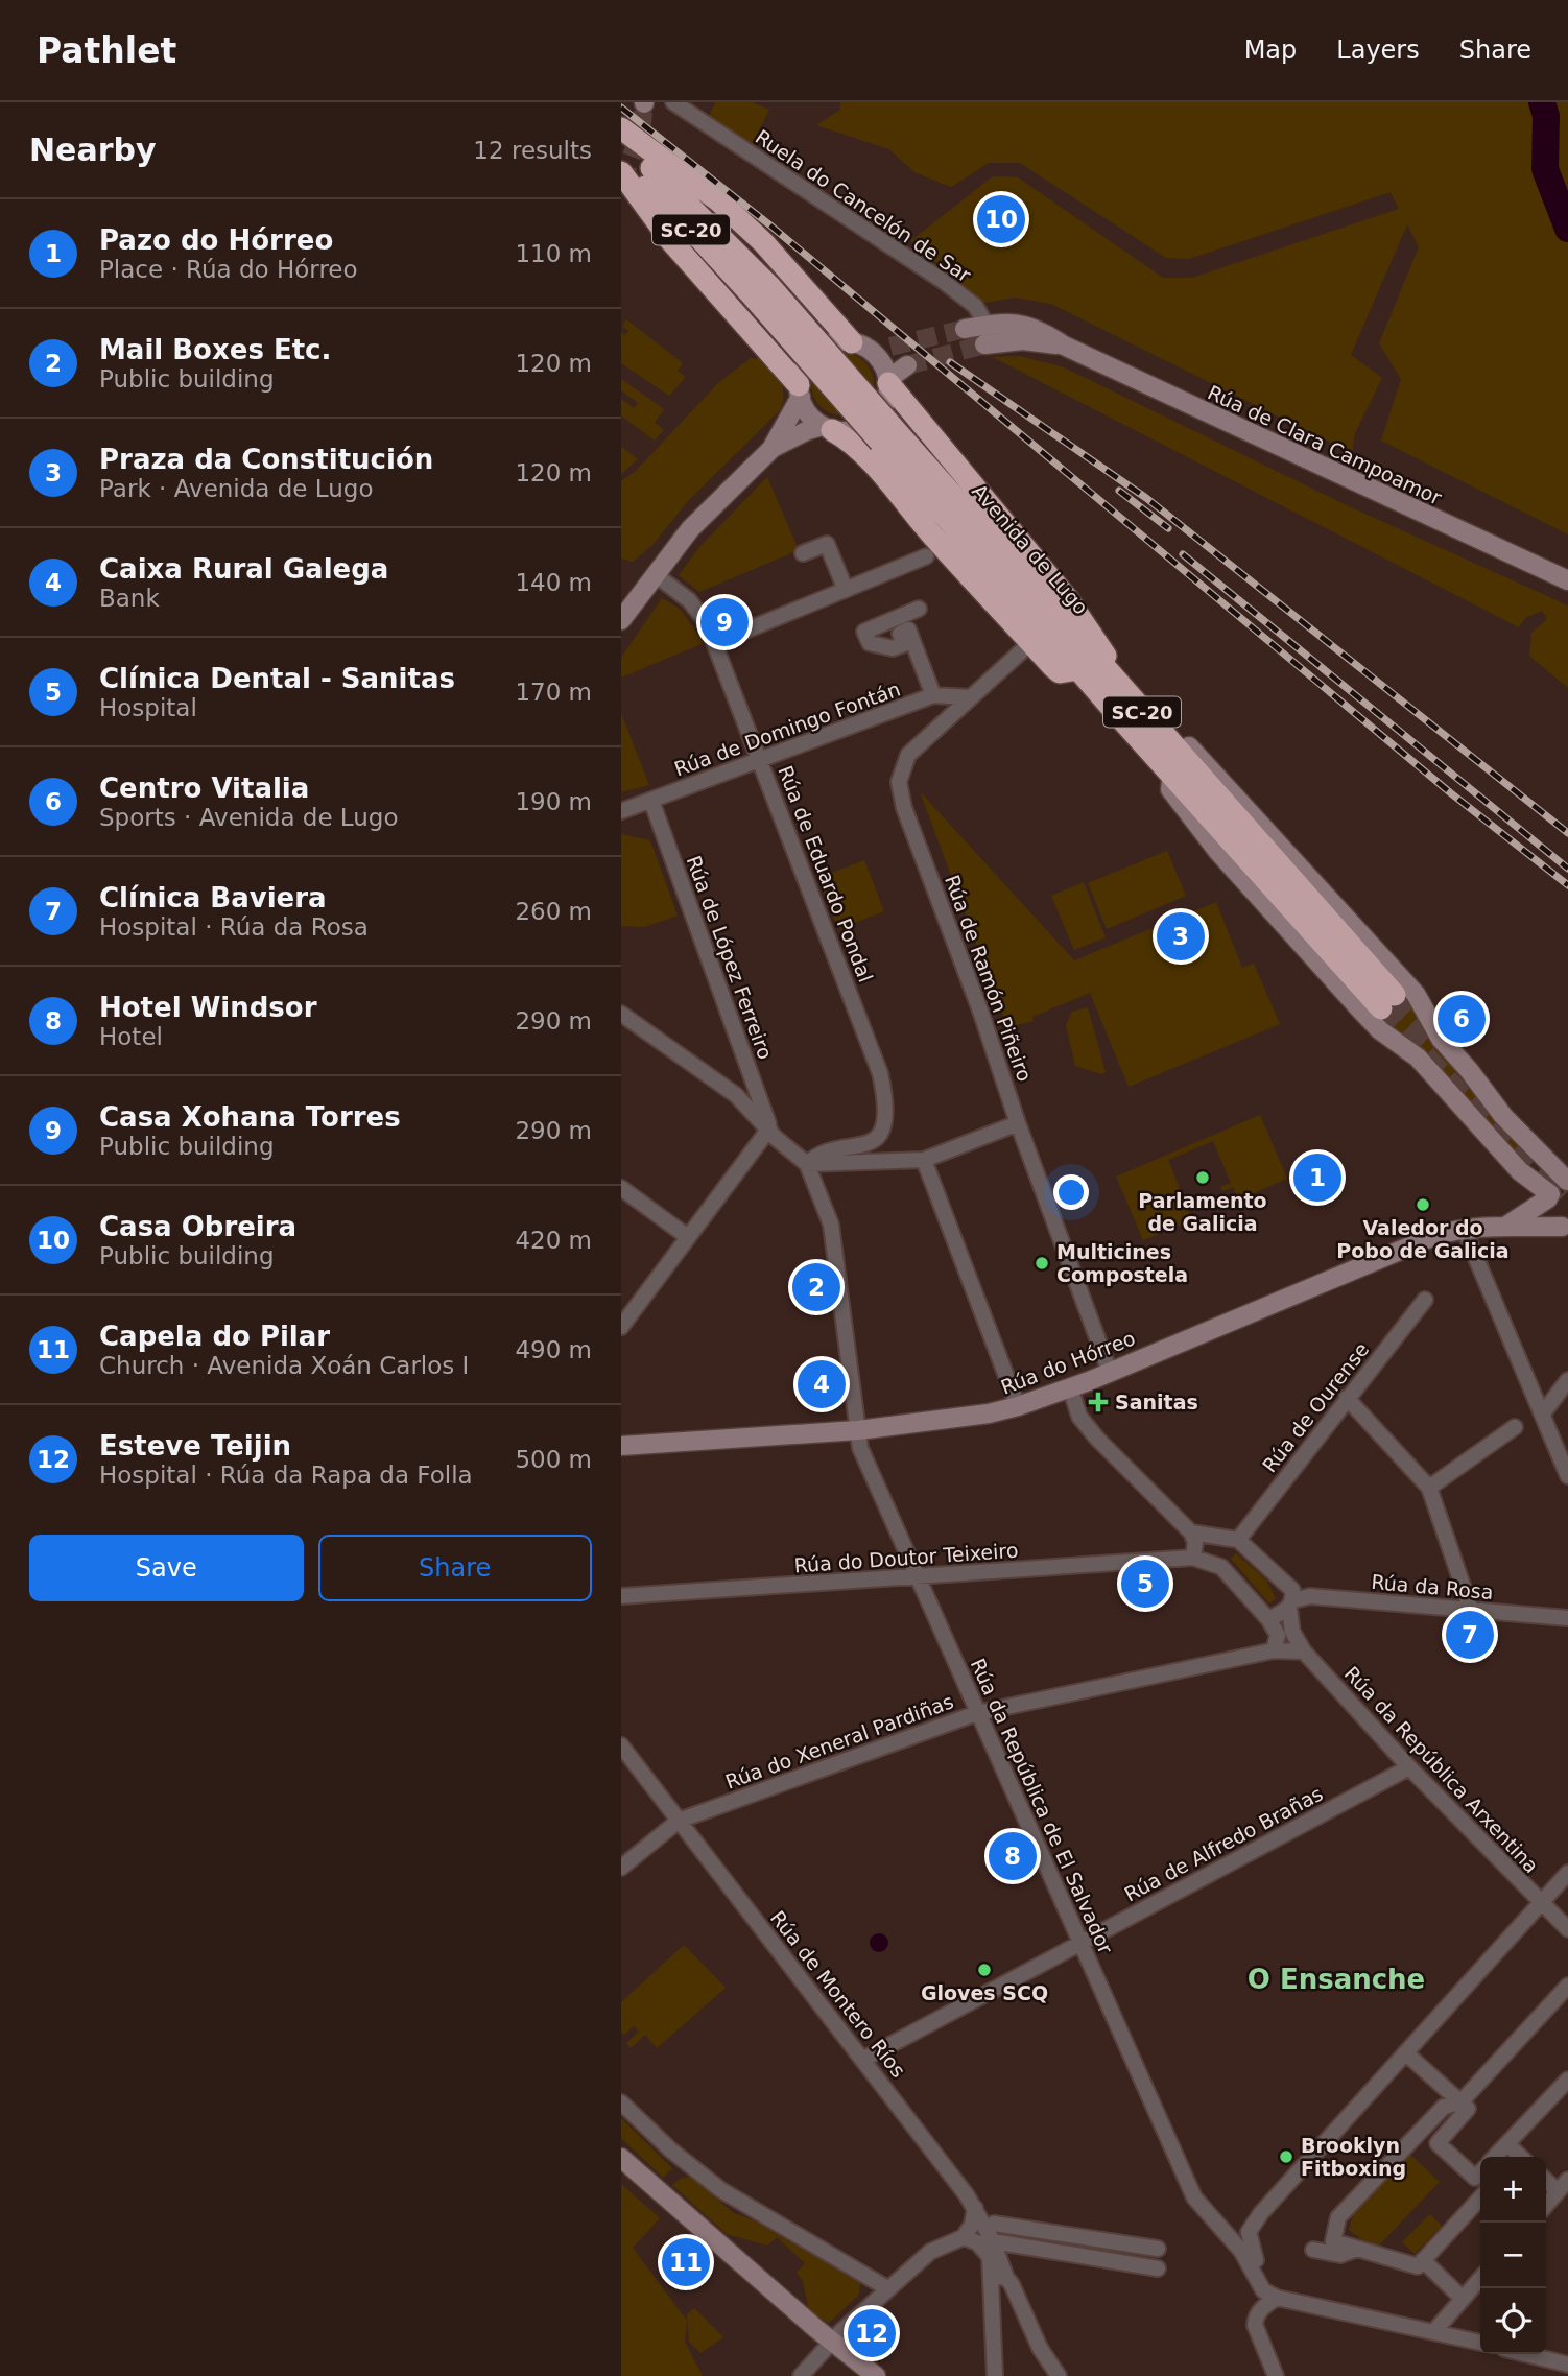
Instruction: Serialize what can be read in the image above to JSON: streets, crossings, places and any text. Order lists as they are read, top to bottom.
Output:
{
  "streets": {
    "highway": ["SC-20", "Avenida de Lugo"],
    "main road": ["Rúa de Clara Campoamor", "Rúa do Hórreo"],
    "street": [
      "Ruela do Cancelón de Sar",
      "Rúa de Domingo Fontán",
      "Rúa de Eduardo Pondal",
      "Rúa de López Ferreiro",
      "Rúa de Ramón Piñeiro",
      "Rúa de Ourense",
      "Rúa do Doutor Teixeiro",
      "Rúa da Rosa",
      "Rúa do Xeneral Pardiñas",
      "Rúa da República Arxentina",
      "Rúa da República de El Salvador",
      "Rúa de Alfredo Brañas",
      "Rúa de Montero Ríos"
    ]
  },
  "crossings": [
    ["Ruela do Cancelón de Sar", "Rúa de Clara Campoamor"],
    ["Avenida de Lugo", "Rúa do Hórreo"],
    ["Rúa de Domingo Fontán", "Rúa de Eduardo Pondal"],
    ["Rúa de Domingo Fontán", "Rúa de López Ferreiro"],
    ["Rúa de Domingo Fontán", "Rúa de Ramón Piñeiro"],
    ["Rúa de Eduardo Pondal", "Rúa da República de El Salvador"],
    ["Rúa de Ramón Piñeiro", "Rúa do Hórreo"],
    ["Rúa do Hórreo", "Rúa da República de El Salvador"],
    ["Rúa do Doutor Teixeiro", "Rúa da República de El Salvador"],
    ["Rúa da Rosa", "Rúa da República Arxentina"],
    ["Rúa do Xeneral Pardiñas", "Rúa da República Arxentina"],
    ["Rúa do Xeneral Pardiñas", "Rúa da República de El Salvador"],
    ["Rúa do Xeneral Pardiñas", "Rúa de Montero Ríos"],
    ["Rúa da República Arxentina", "Rúa de Alfredo Brañas"],
    ["Rúa da República de El Salvador", "Rúa de Alfredo Brañas"],
    ["Rúa de Alfredo Brañas", "Rúa de Montero Ríos"]
  ],
  "districts": ["O Ensanche"],
  "places": {
    "other": [
      "Parlamento de Galicia",
      "Valedor do Pobo de Galicia",
      "Multicines Compostela",
      "Gloves SCQ",
      "Brooklyn Fitboxing"
    ],
    "health": ["Sanitas"]
  },
  "page": {
    "header": "Pathlet",
    "nav": ["Map", "Layers", "Share"],
    "heading": ["Nearby", "12 results"],
    "pins": [
      "10",
      "9",
      "3",
      "6",
      "1",
      "2",
      "4",
      "5",
      "7",
      "8",
      "11",
      "12"
    ],
    "list": [
      {
        "mark": "1",
        "name": "Pazo do Hórreo",
        "note": "Place · Rúa do Hórreo",
        "value": "110 m"
      },
      {
        "mark": "2",
        "name": "Mail Boxes Etc.",
        "note": "Public building",
        "value": "120 m"
      },
      {
        "mark": "3",
        "name": "Praza da Constitución",
        "note": "Park · Avenida de Lugo",
        "value": "120 m"
      },
      {
        "mark": "4",
        "name": "Caixa Rural Galega",
        "note": "Bank",
        "value": "140 m"
      },
      {
        "mark": "5",
        "name": "Clínica Dental - Sanitas",
        "note": "Hospital",
        "value": "170 m"
      },
      {
        "mark": "6",
        "name": "Centro Vitalia",
        "note": "Sports · Avenida de Lugo",
        "value": "190 m"
      },
      {
        "mark": "7",
        "name": "Clínica Baviera",
        "note": "Hospital · Rúa da Rosa",
        "value": "260 m"
      },
      {
        "mark": "8",
        "name": "Hotel Windsor",
        "note": "Hotel",
        "value": "290 m"
      },
      {
        "mark": "9",
        "name": "Casa Xohana Torres",
        "note": "Public building",
        "value": "290 m"
      },
      {
        "mark": "10",
        "name": "Casa Obreira",
        "note": "Public building",
        "value": "420 m"
      },
      {
        "mark": "11",
        "name": "Capela do Pilar",
        "note": "Church · Avenida Xoán Carlos I",
        "value": "490 m"
      },
      {
        "mark": "12",
        "name": "Esteve Teijin",
        "note": "Hospital · Rúa da Rapa da Folla",
        "value": "500 m"
      }
    ],
    "buttons": ["Save", "Share"],
    "map_buttons": ["+", "−"]
  }
}
